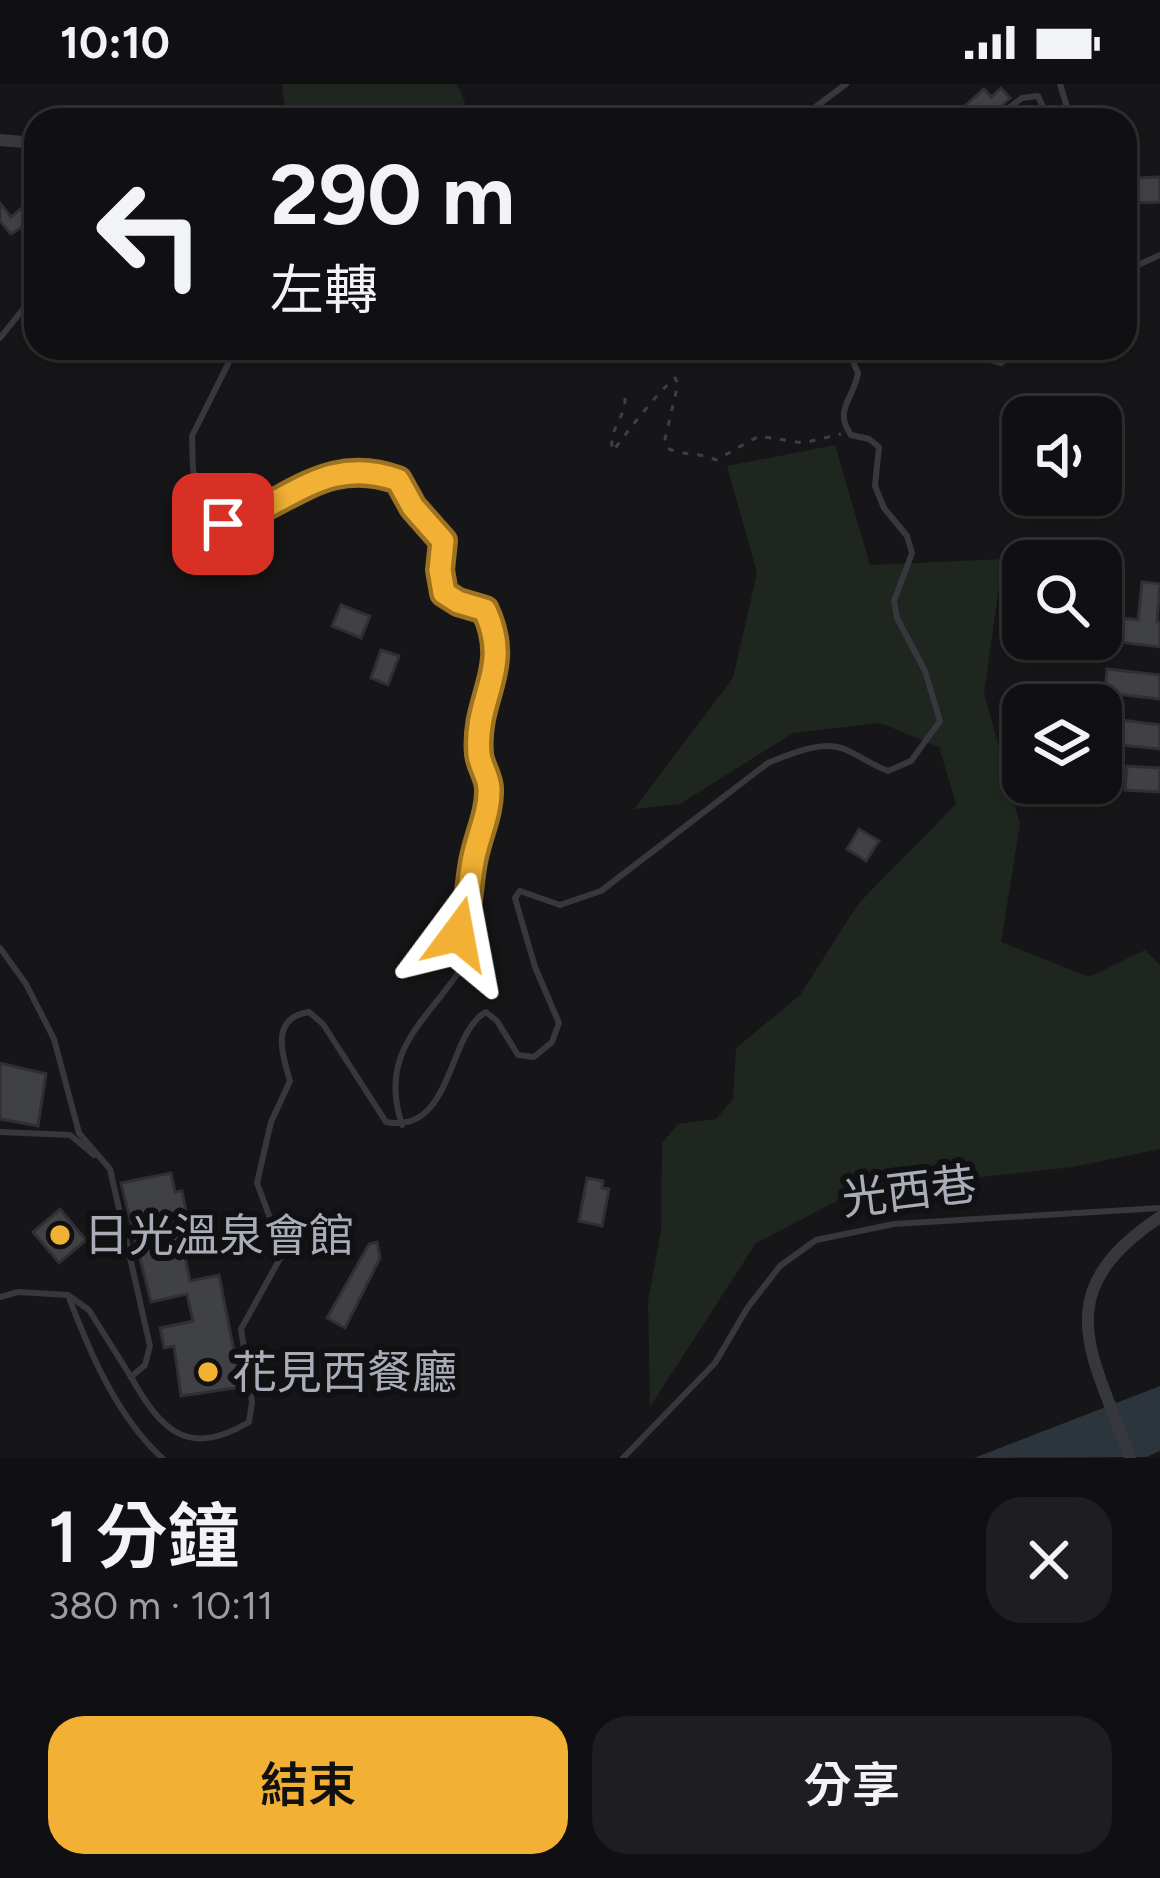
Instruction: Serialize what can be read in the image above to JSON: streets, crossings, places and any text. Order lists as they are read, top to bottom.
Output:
{
  "streets": {
    "lane": ["光西巷"]
  },
  "places": ["日光溫泉會館", "花見西餐廳"],
  "page": {
    "status": "10:10",
    "turn": ["290 m", "左轉"],
    "heading": ["1 分鐘", "380 m · 10:11"],
    "buttons": ["結束", "分享"]
  }
}
